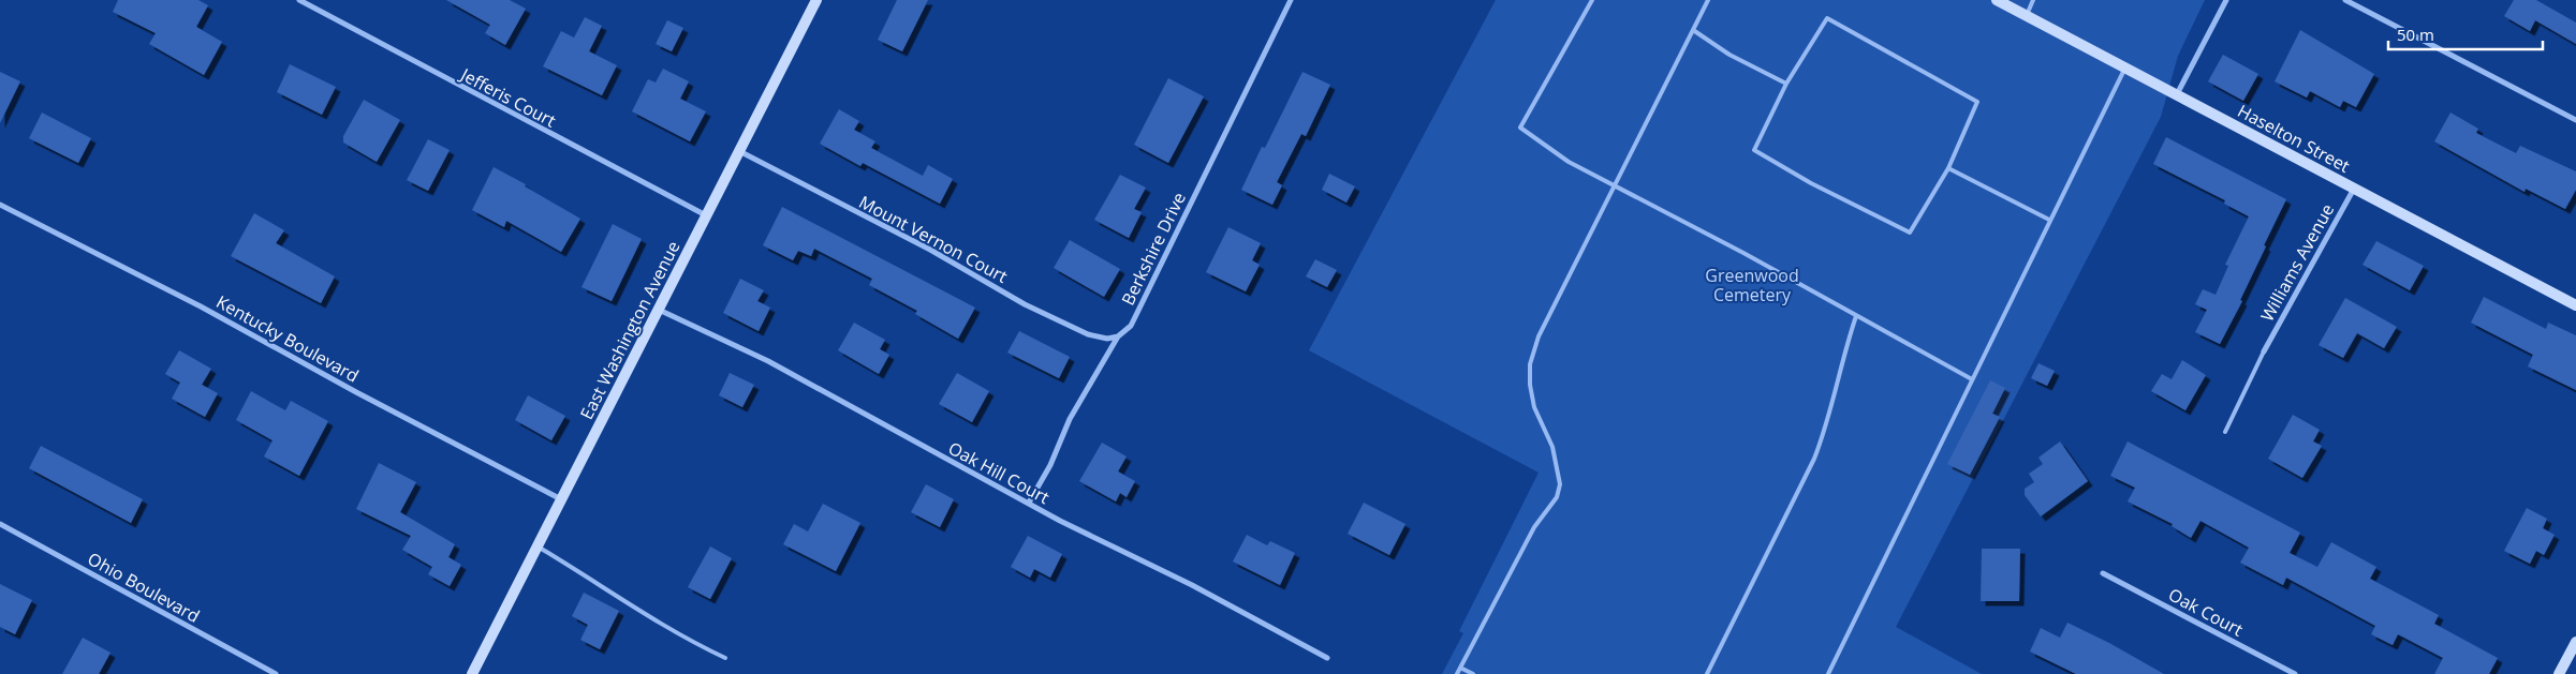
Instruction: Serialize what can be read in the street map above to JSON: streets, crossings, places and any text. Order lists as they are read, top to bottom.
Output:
{
  "streets": {
    "street": [
      "Jefferis Court",
      "Haselton Street",
      "Mount Vernon Court",
      "Berkshire Drive",
      "Williams Avenue",
      "East Washington Avenue",
      "Kentucky Boulevard",
      "Oak Hill Court",
      "Ohio Boulevard",
      "Oak Court"
    ]
  },
  "crossings": [
    ["Jefferis Court", "East Washington Avenue"],
    ["Haselton Street", "Williams Avenue"],
    ["Mount Vernon Court", "Berkshire Drive"],
    ["Mount Vernon Court", "East Washington Avenue"],
    ["Berkshire Drive", "Oak Hill Court"],
    ["East Washington Avenue", "Kentucky Boulevard"],
    ["East Washington Avenue", "Oak Hill Court"]
  ],
  "parks": ["Greenwood Cemetery"],
  "scale_bar": "50 m"
}
